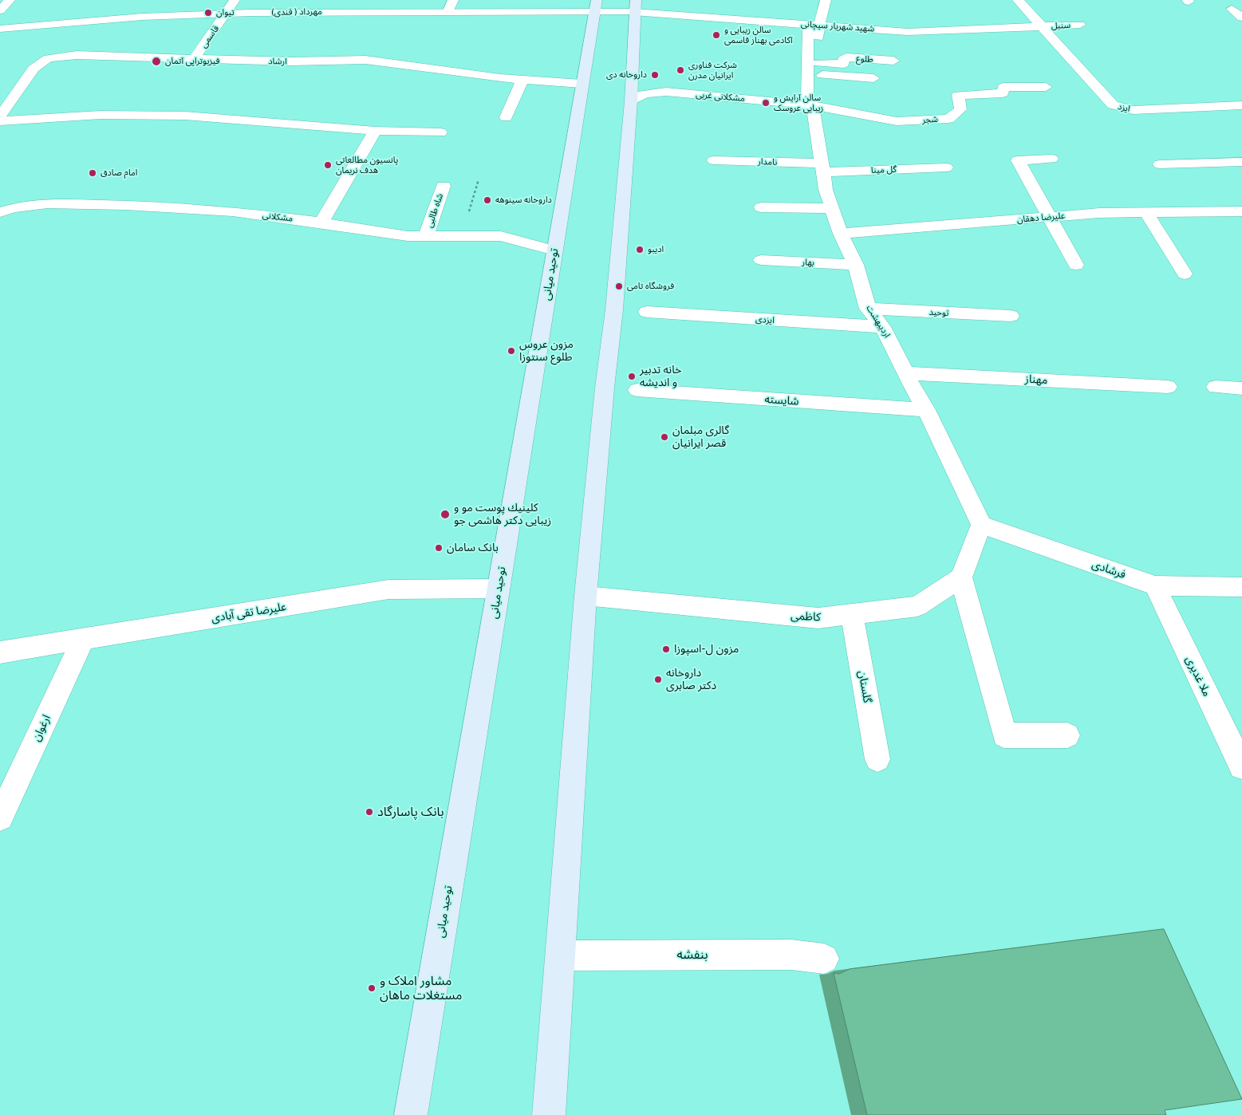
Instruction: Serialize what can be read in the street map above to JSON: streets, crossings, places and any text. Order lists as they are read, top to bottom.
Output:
{
  "streets": {
    "main road": ["توحید میانی"],
    "street": [
      "مهرداد ( قندی)",
      "سنبل",
      "شهید شهریار سیچانی",
      "قاسمی",
      "طلوع",
      "ارشاد",
      "مشکلانی غربی",
      "ایزد",
      "شجر",
      "نامدار",
      "گل مینا",
      "شاه طالبی",
      "مشکلانی",
      "علیرضا دهقان",
      "بهار",
      "توحید",
      "ایزدی",
      "اردیبهشت",
      "مهناز",
      "شایسته",
      "فرشادی",
      "علیرضا تقی آبادی",
      "کاظمی",
      "ملا غدیری",
      "گلستان",
      "ارغوان",
      "بنفشه"
    ]
  },
  "crossings": [
    ["مهرداد ( قندی)", "شهید شهریار سیچانی"],
    ["مهرداد ( قندی)", "قاسمی"],
    ["مهرداد ( قندی)", "توحید میانی"],
    ["سنبل", "شهید شهریار سیچانی"],
    ["سنبل", "ایزد"],
    ["شهید شهریار سیچانی", "ایزد"],
    ["شهید شهریار سیچانی", "توحید میانی"],
    ["شهید شهریار سیچانی", "اردیبهشت"],
    ["قاسمی", "ارشاد"],
    ["طلوع", "اردیبهشت"],
    ["ارشاد", "توحید میانی"],
    ["مشکلانی غربی", "شجر"],
    ["مشکلانی غربی", "اردیبهشت"],
    ["شجر", "اردیبهشت"],
    ["نامدار", "گل مینا"],
    ["نامدار", "اردیبهشت"],
    ["گل مینا", "اردیبهشت"],
    ["شاه طالبی", "مشکلانی"],
    ["مشکلانی", "توحید میانی"],
    ["علیرضا دهقان", "اردیبهشت"],
    ["بهار", "اردیبهشت"],
    ["توحید میانی", "علیرضا تقی آبادی"],
    ["توحید", "اردیبهشت"],
    ["ایزدی", "اردیبهشت"],
    ["اردیبهشت", "مهناز"],
    ["اردیبهشت", "شایسته"],
    ["اردیبهشت", "فرشادی"],
    ["فرشادی", "ملا غدیری"],
    ["علیرضا تقی آبادی", "ارغوان"],
    ["کاظمی", "گلستان"]
  ],
  "places": [
    "تیوان",
    "سالن زیبایی و آکادمی بهناز قاسمی",
    "فیزیوتراپی آتمان",
    "شرکت فناوری ایرانیان مدرن",
    "داروخانه دی",
    "سالن آرایش و زیبایی عروسک",
    "پانسیون مطالعاتی هدف نریمان",
    "امام صادق",
    "داروخانه سینوهه",
    "ادیبو",
    "فروشگاه تامی",
    "مزون عروس طلوع سنتوزا",
    "خانه تدبیر و اندیشه",
    "گالری مبلمان قصر ایرانیان",
    "كلينيك پوست مو و زيبايى دکتر هاشمی جو",
    "بانک سامان",
    "مزون ل-اسپوزا",
    "داروخانه دکتر صابری",
    "بانک پاسارگاد",
    "مشاور املاک و مستغلات ماهان"
  ]
}
